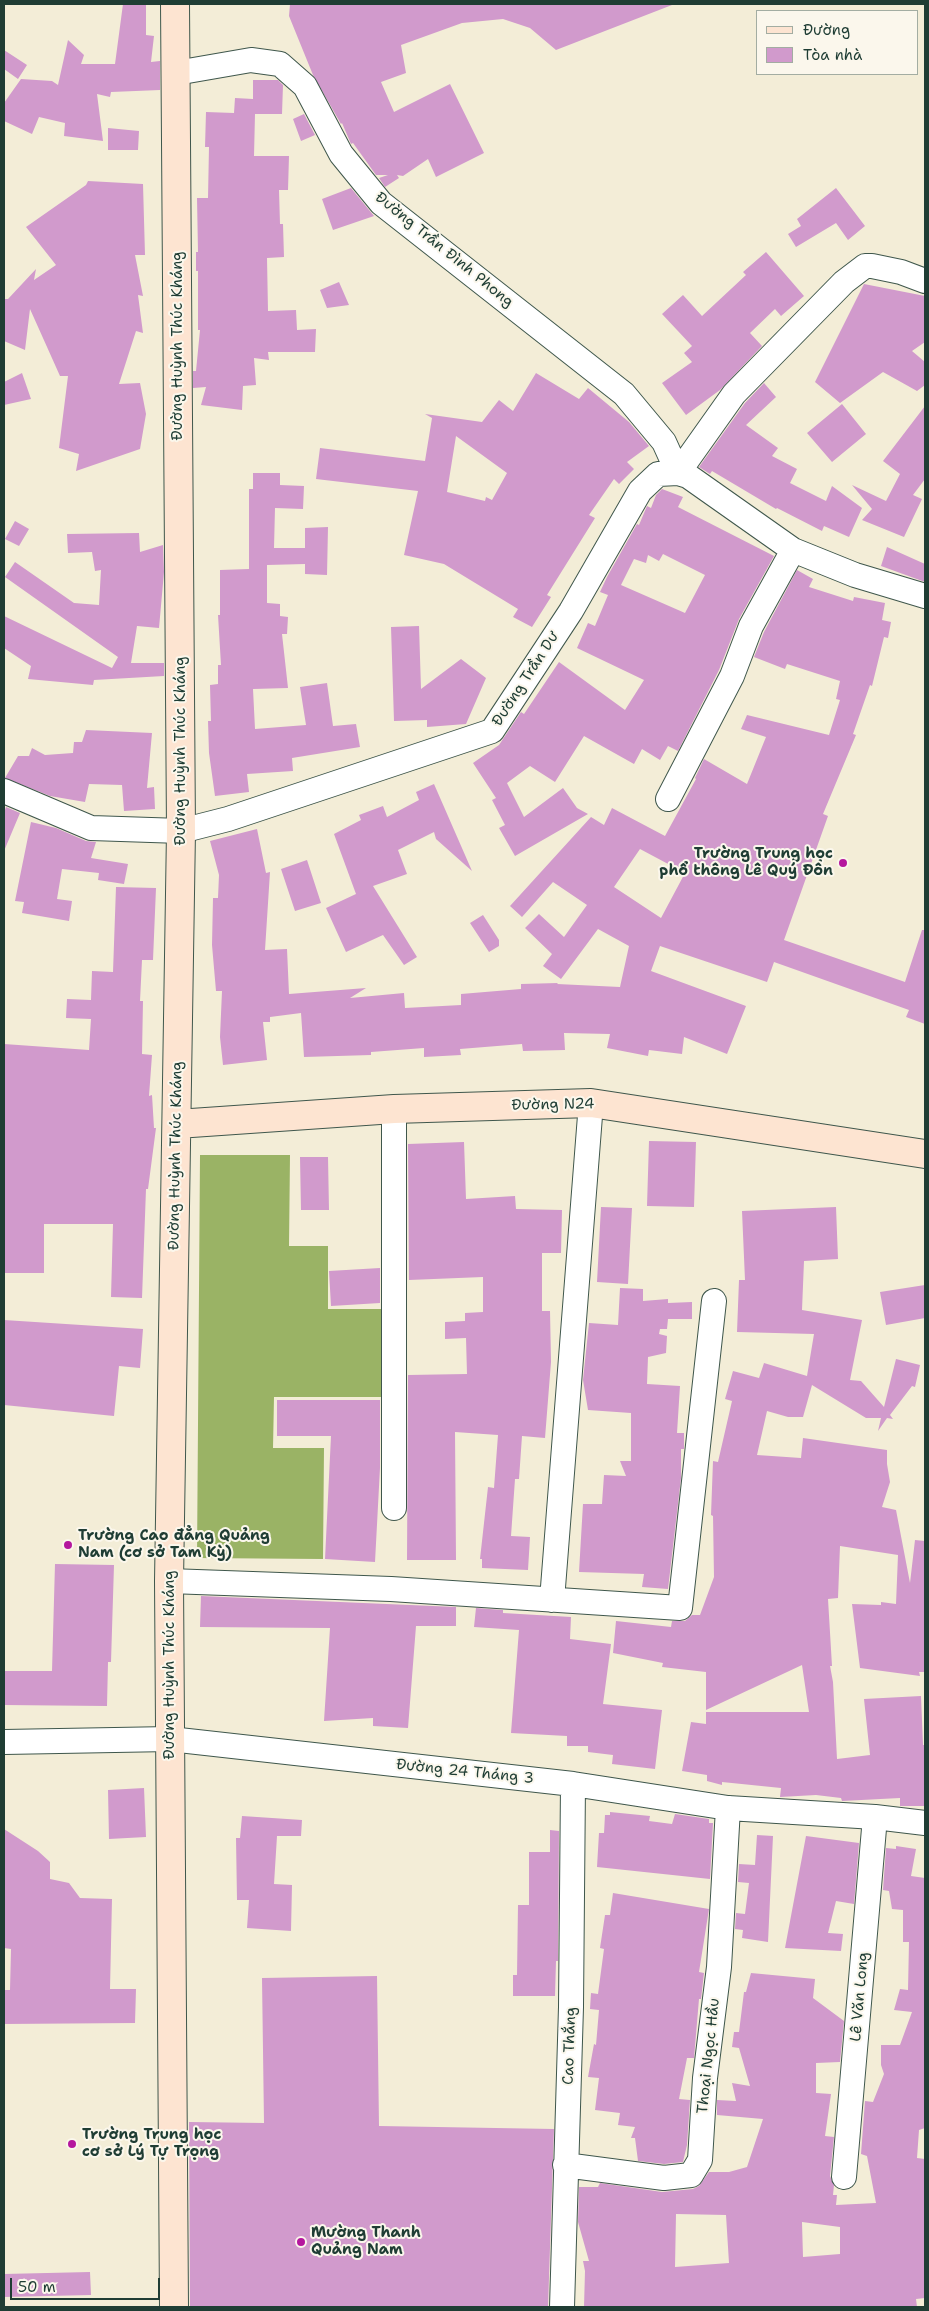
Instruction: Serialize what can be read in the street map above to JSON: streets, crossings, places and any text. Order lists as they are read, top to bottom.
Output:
{
  "streets": {
    "street": [
      "Đường Trần Đình Phong",
      "Đường Huỳnh Thúc Kháng",
      "Đường Trần Dư",
      "Đường N24",
      "Đường 24 Tháng 3",
      "Lê Văn Long",
      "Cao Thắng",
      "Thoại Ngọc Hầu"
    ]
  },
  "crossings": [
    ["Đường Trần Đình Phong", "Đường Huỳnh Thúc Kháng"],
    ["Đường Trần Đình Phong", "Đường Trần Dư"],
    ["Đường Huỳnh Thúc Kháng", "Đường Trần Dư"],
    ["Đường Huỳnh Thúc Kháng", "Đường N24"],
    ["Đường Huỳnh Thúc Kháng", "Đường 24 Tháng 3"],
    ["Đường 24 Tháng 3", "Lê Văn Long"],
    ["Đường 24 Tháng 3", "Cao Thắng"],
    ["Đường 24 Tháng 3", "Thoại Ngọc Hầu"],
    ["Cao Thắng", "Thoại Ngọc Hầu"]
  ],
  "places": [
    "Trường Trung học phổ thông Lê Quý Đôn",
    "Trường Cao đẳng Quảng Nam (cơ sở Tam Kỳ)",
    "Trường Trung học cơ sở Lý Tự Trọng",
    "Mường Thanh Quảng Nam"
  ],
  "legend": ["Đường", "Tòa nhà"],
  "scale_bar": "50 m"
}
